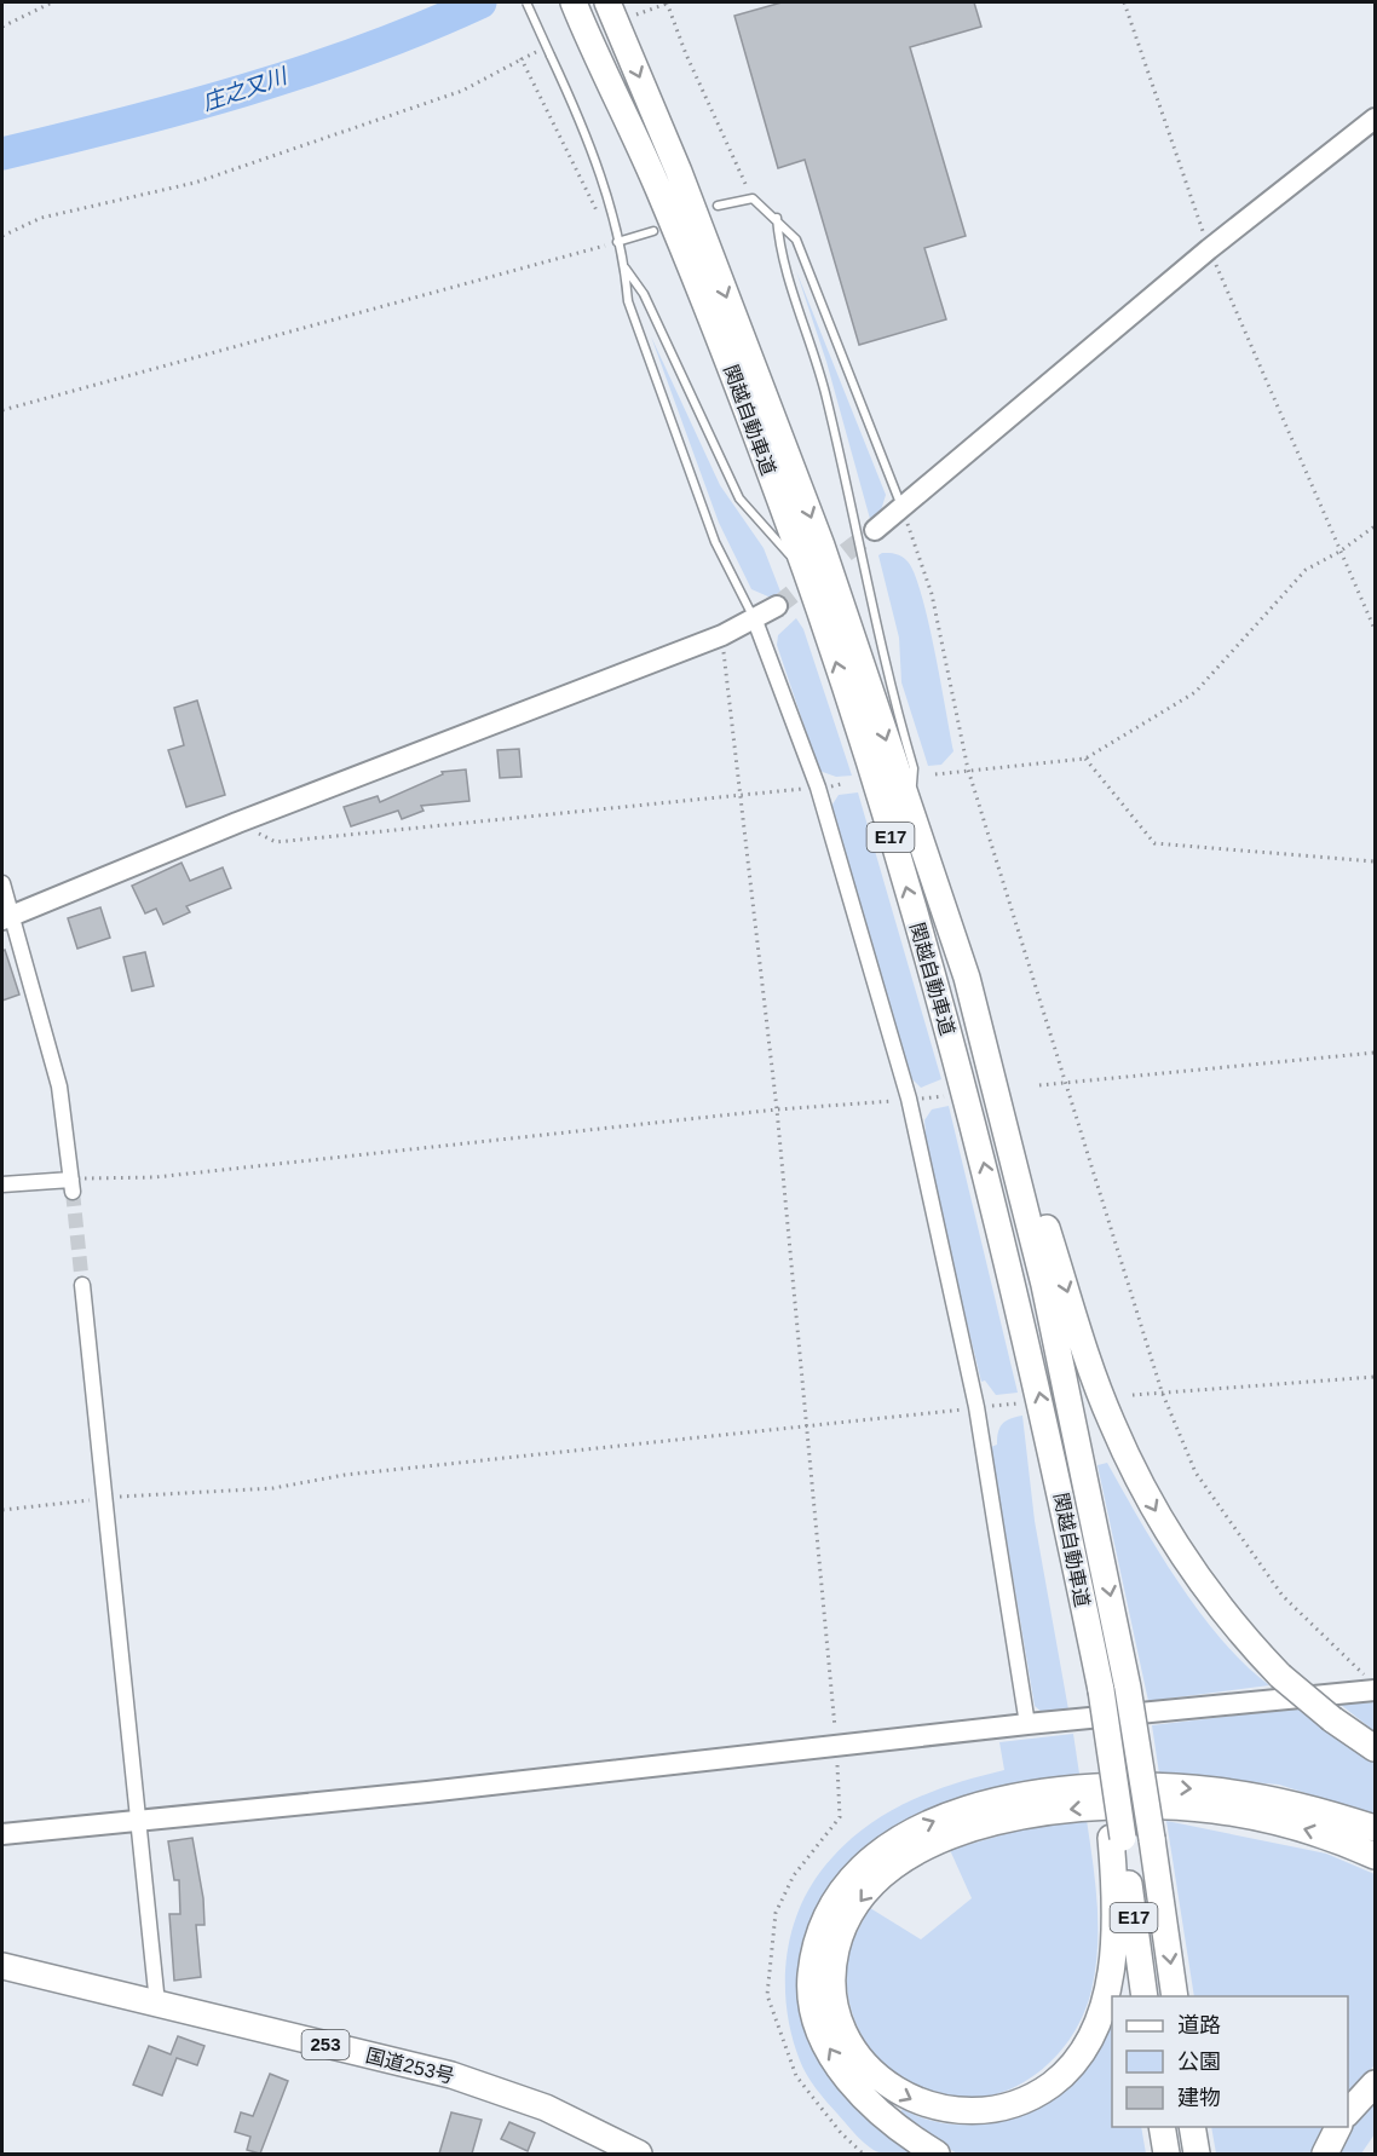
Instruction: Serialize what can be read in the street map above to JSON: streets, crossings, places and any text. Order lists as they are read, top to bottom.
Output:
{
  "streets": {
    "highway": [
      "関越自動車道",
      "E17",
      "253",
      "国道253号"
    ]
  },
  "water": ["庄之又川"],
  "legend": ["道路", "公園", "建物"]
}
